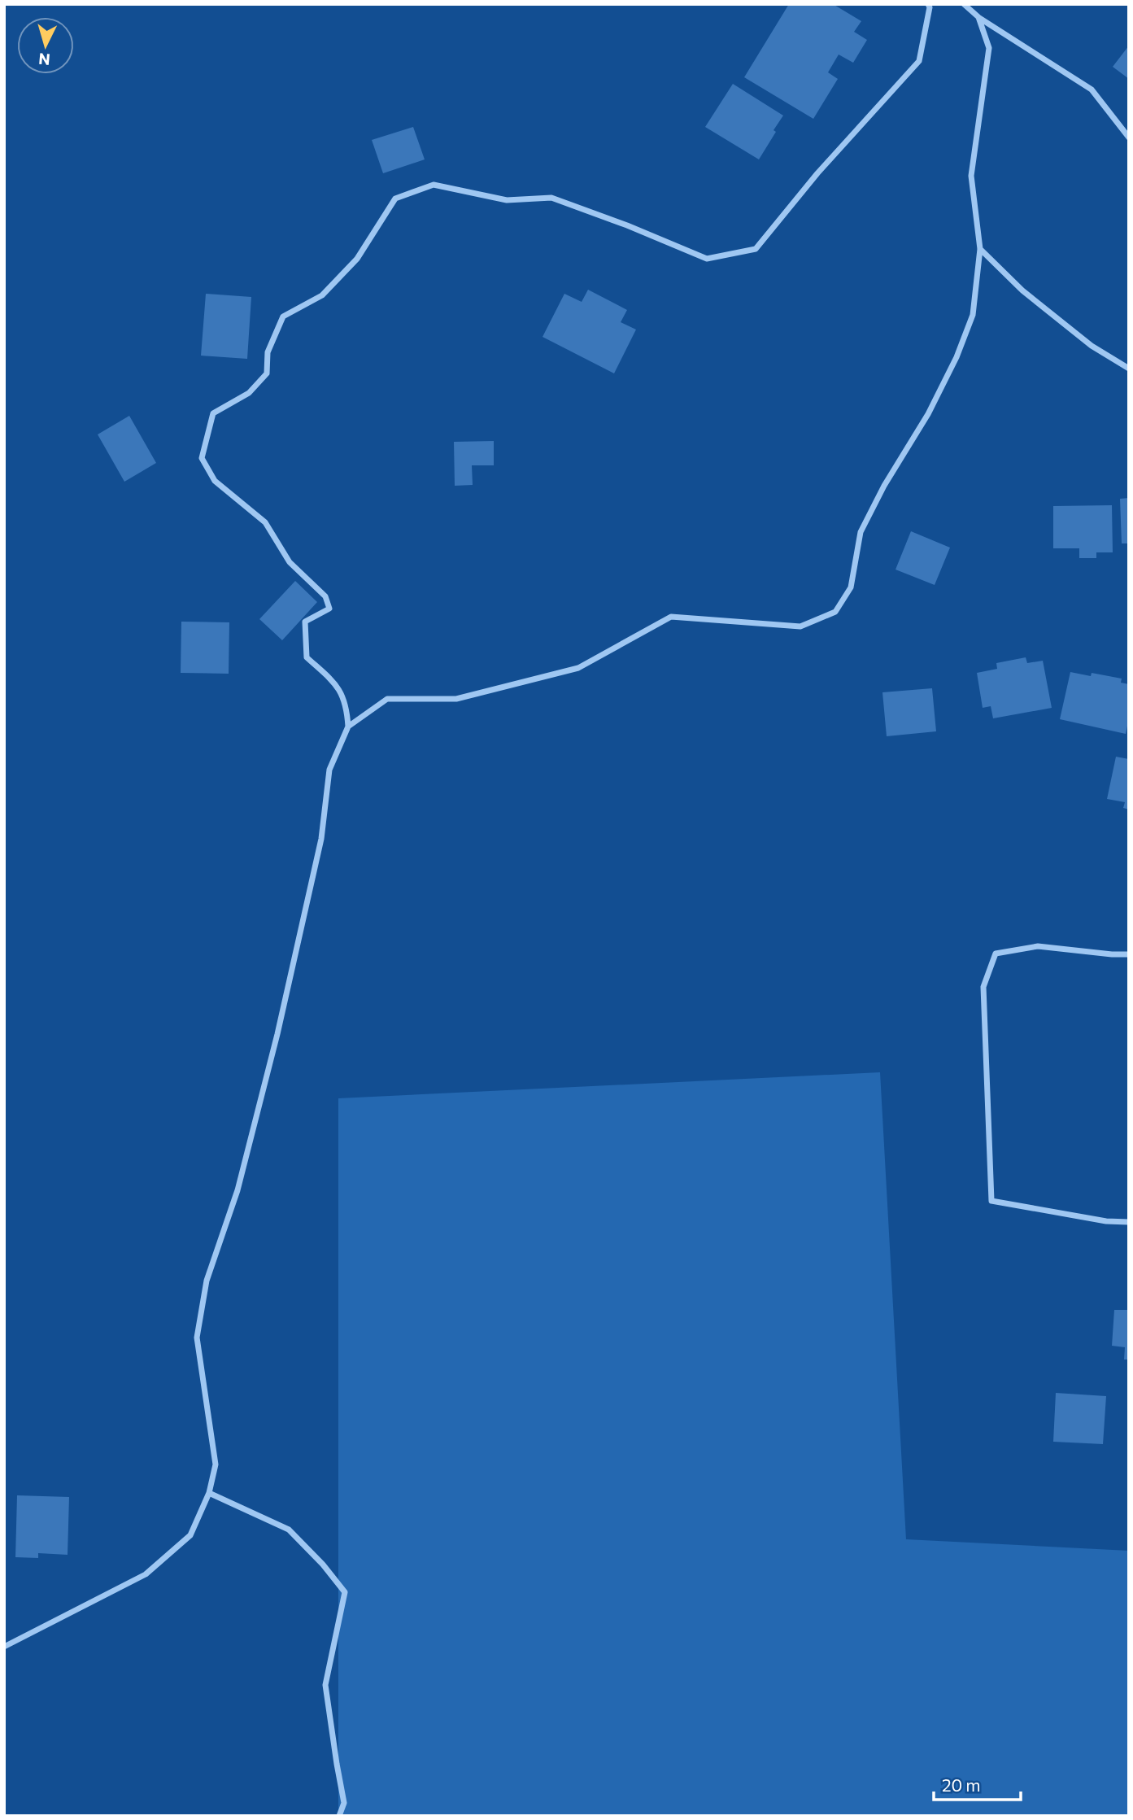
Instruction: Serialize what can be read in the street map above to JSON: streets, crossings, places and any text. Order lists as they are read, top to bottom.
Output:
{
  "scale_bar": "20 m",
  "north": "bottom"
}
